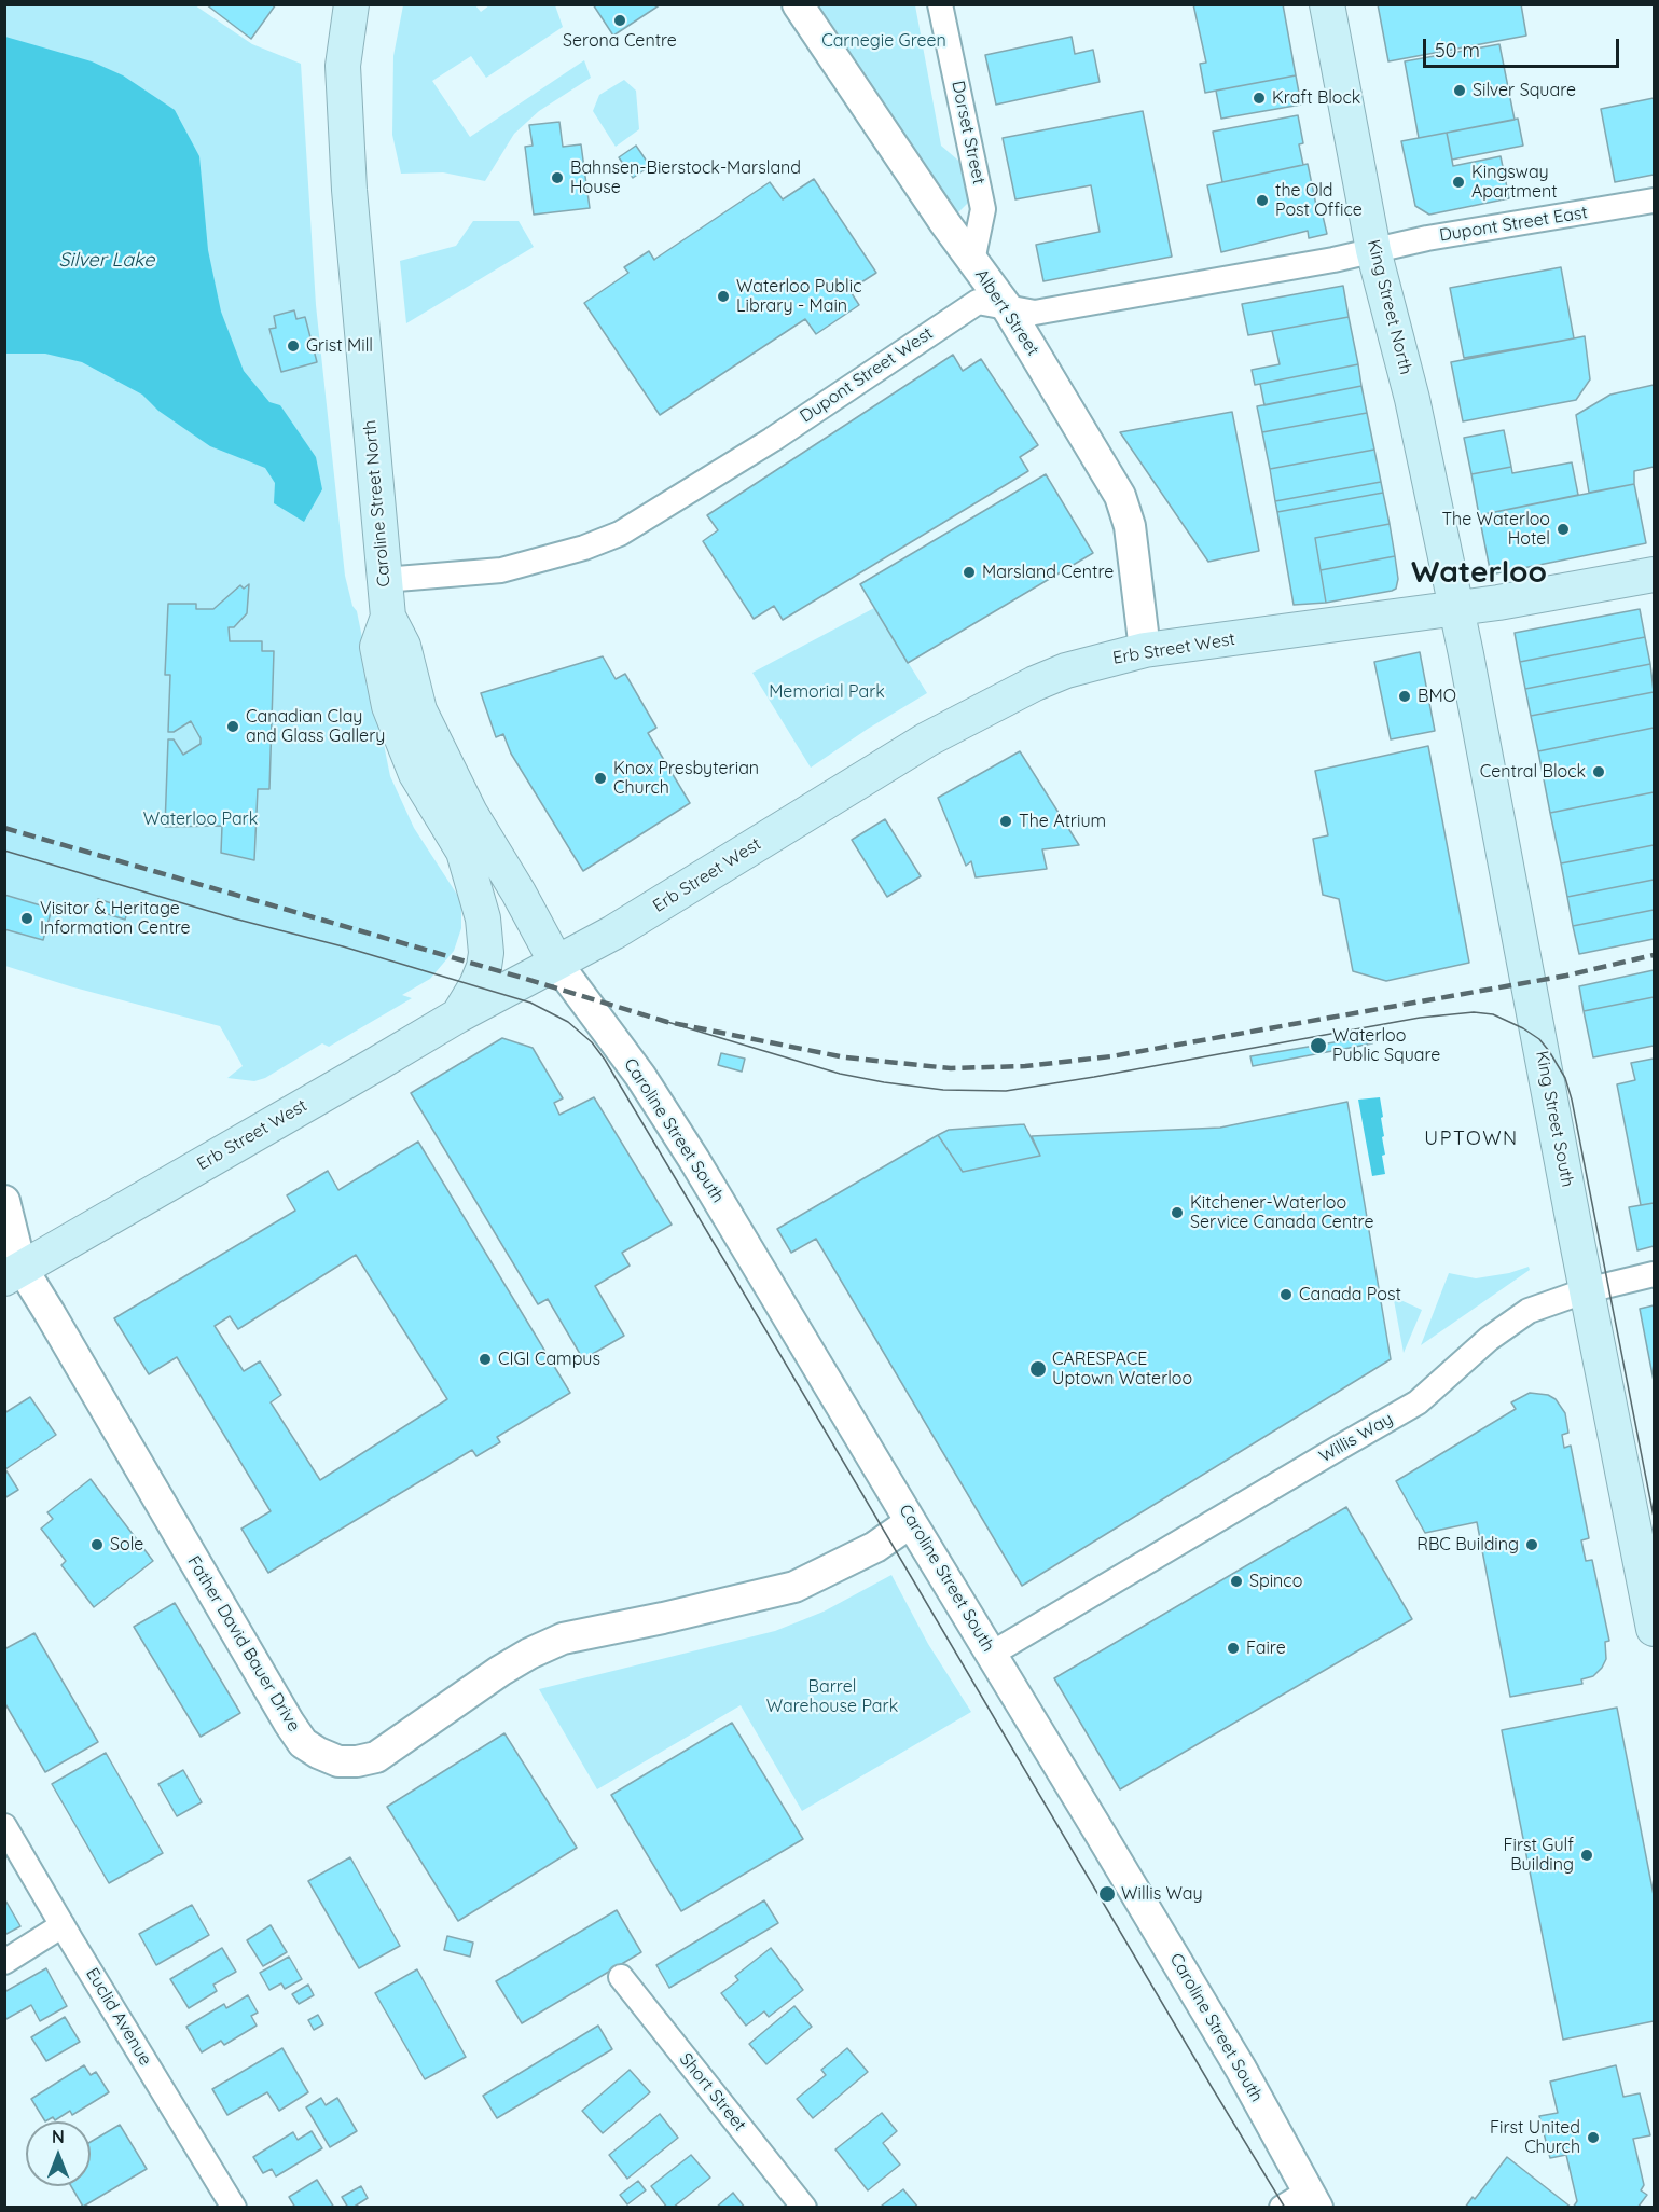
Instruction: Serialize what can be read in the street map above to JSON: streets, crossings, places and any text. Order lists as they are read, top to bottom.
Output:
{
  "streets": {
    "main road": [
      "King Street North",
      "Caroline Street North",
      "Erb Street West",
      "King Street South"
    ],
    "street": [
      "Dorset Street",
      "Dupont Street East",
      "Albert Street",
      "Dupont Street West",
      "Caroline Street South",
      "Willis Way",
      "Father David Bauer Drive",
      "Euclid Avenue",
      "Short Street"
    ]
  },
  "crossings": [
    ["Dorset Street", "Albert Street"],
    ["Dupont Street East", "King Street North"],
    ["Dupont Street East", "Dupont Street West"],
    ["King Street North", "Dupont Street West"],
    ["King Street North", "Erb Street West"],
    ["King Street North", "King Street South"],
    ["Albert Street", "Dupont Street West"],
    ["Albert Street", "Erb Street West"],
    ["Dupont Street West", "Caroline Street North"],
    ["Caroline Street North", "Erb Street West"],
    ["Caroline Street North", "Caroline Street South"],
    ["Erb Street West", "King Street South"],
    ["Erb Street West", "Caroline Street South"],
    ["Erb Street West", "Father David Bauer Drive"],
    ["King Street South", "Willis Way"],
    ["Caroline Street South", "Willis Way"],
    ["Caroline Street South", "Father David Bauer Drive"]
  ],
  "districts": ["Waterloo", "UPTOWN"],
  "water": ["Silver Lake"],
  "parks": [
    "Carnegie Green",
    "Memorial Park",
    "Waterloo Park",
    "Barrel Warehouse Park"
  ],
  "places": [
    "Serona Centre",
    "Silver Square",
    "Kraft Block",
    "Bahnsen-Bierstock-Marsland House",
    "Kingsway Apartment",
    "the Old Post Office",
    "Waterloo Public Library - Main",
    "Grist Mill",
    "The Waterloo Hotel",
    "Marsland Centre",
    "BMO",
    "Canadian Clay and Glass Gallery",
    "Central Block",
    "Knox Presbyterian Church",
    "The Atrium",
    "Visitor & Heritage Information Centre",
    "Waterloo Public Square",
    "Kitchener-Waterloo Service Canada Centre",
    "Canada Post",
    "CIGI Campus",
    "CARESPACE Uptown Waterloo",
    "Sole",
    "RBC Building",
    "Spinco",
    "Faire",
    "First Gulf Building",
    "Willis Way",
    "First United Church"
  ],
  "scale_bar": "50 m",
  "north": "top"
}
